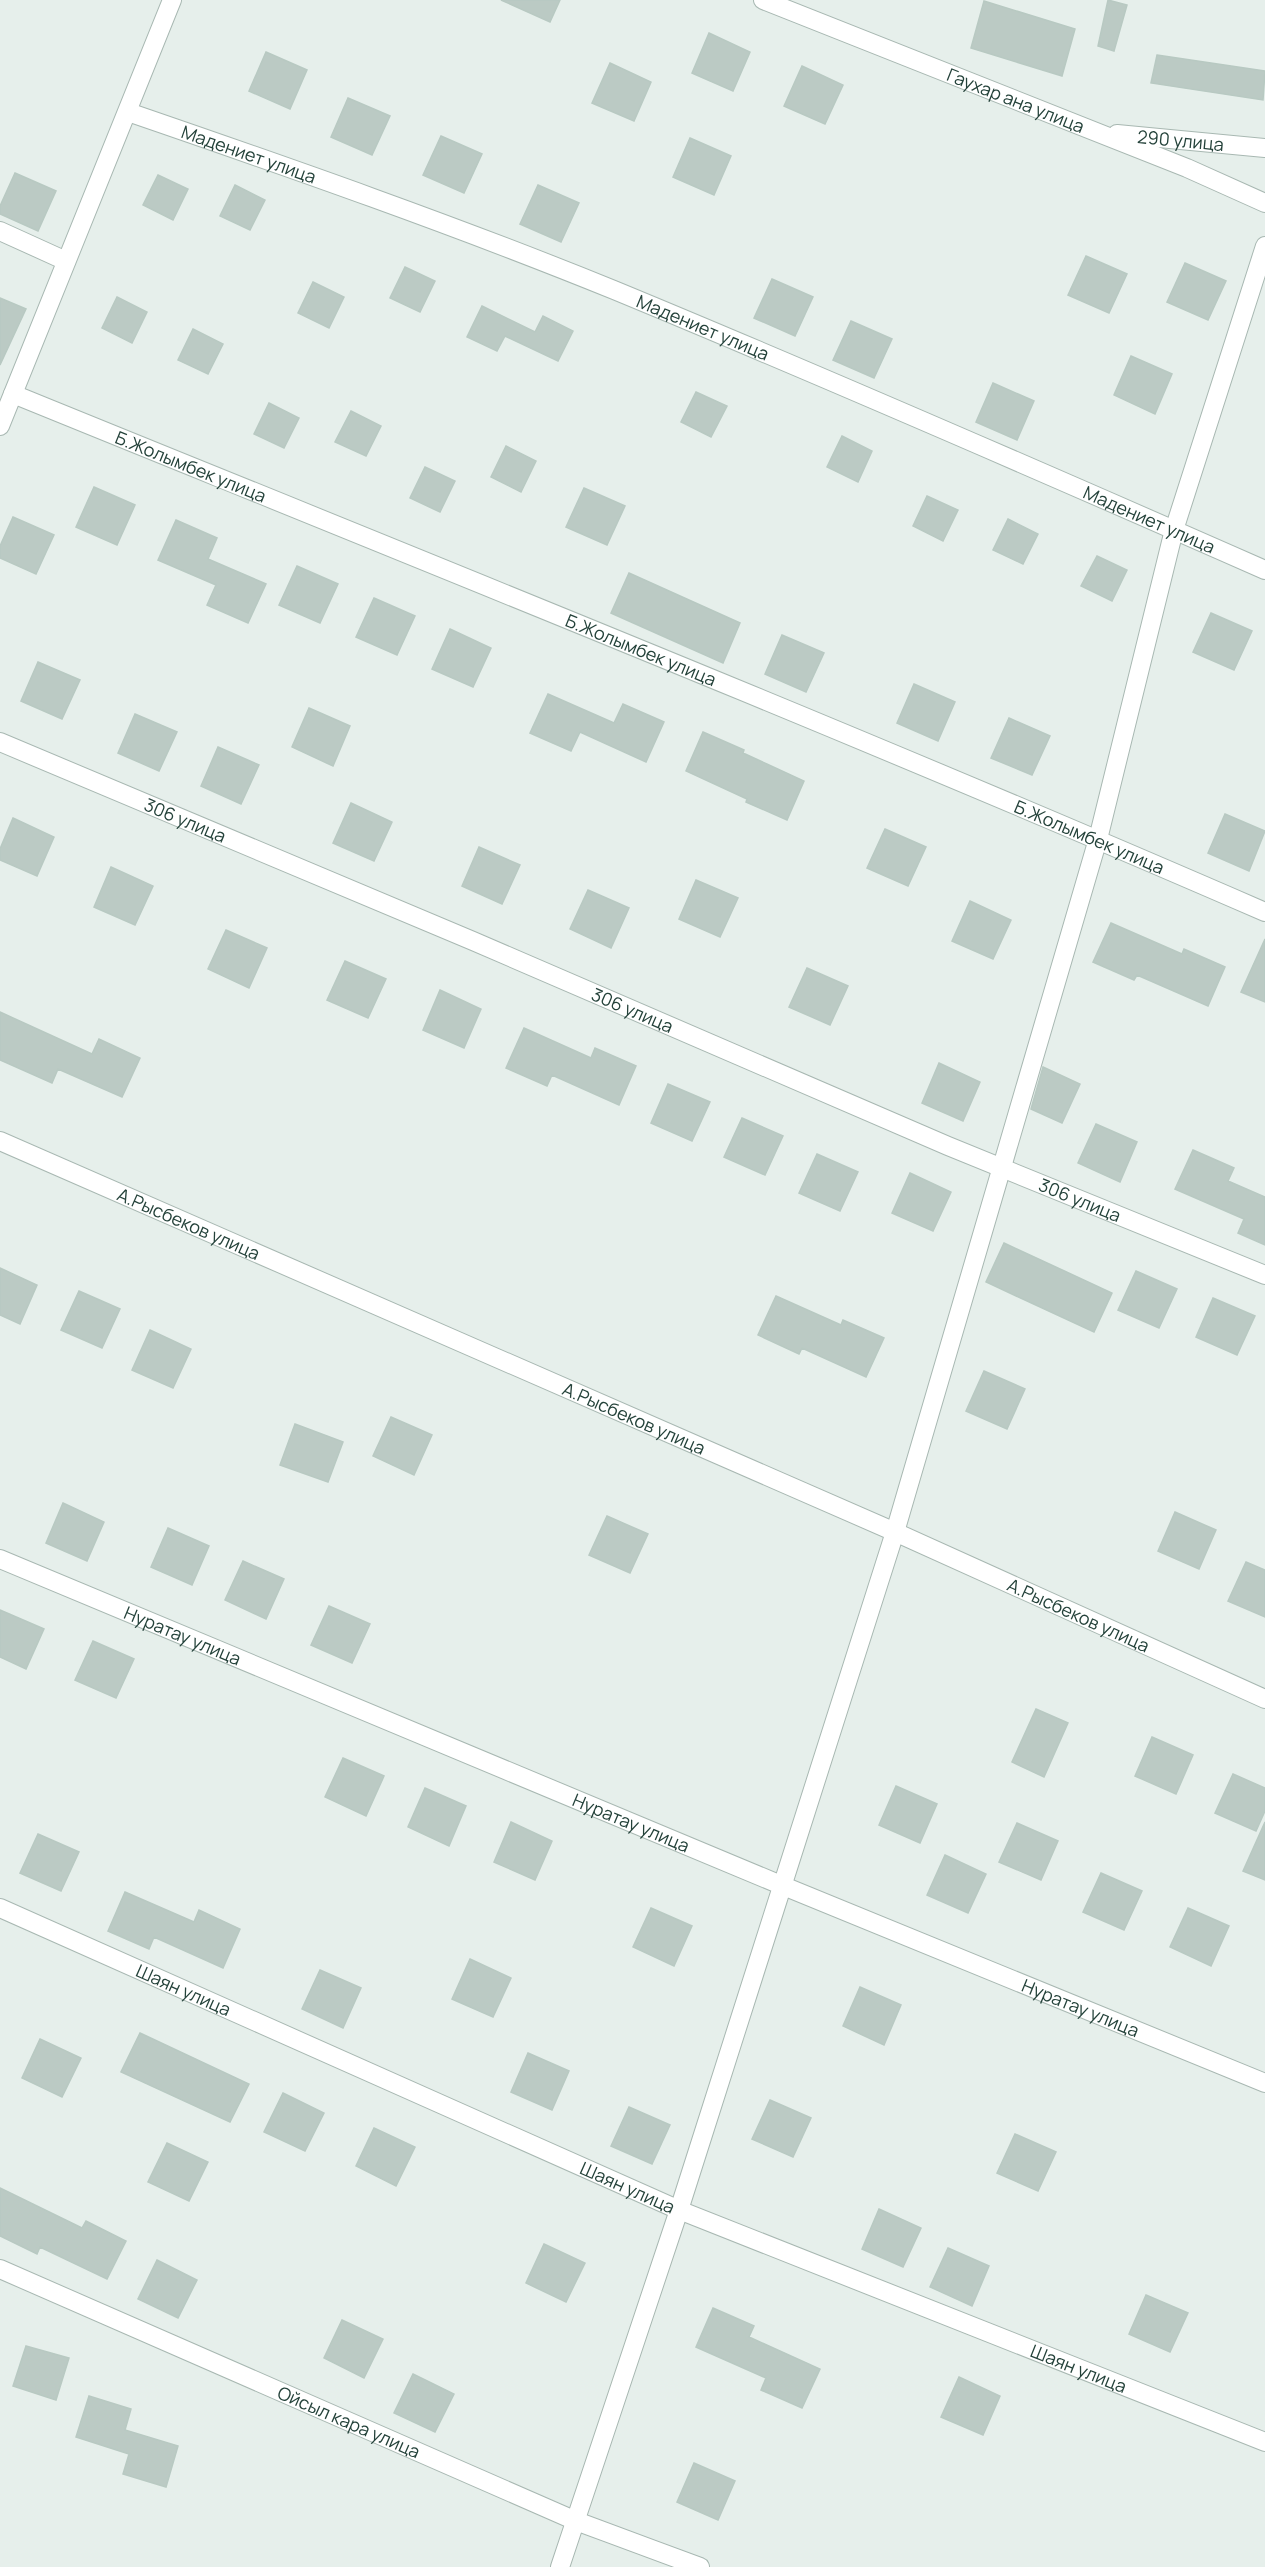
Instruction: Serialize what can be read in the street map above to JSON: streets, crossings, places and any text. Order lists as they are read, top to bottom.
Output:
{
  "streets": {
    "street": [
      "Гаухар ана улица",
      "290 улица",
      "Мадениет улица",
      "Б.Жолымбек улица",
      "306 улица",
      "А.Рысбеков улица",
      "Нуратау улица",
      "Шаян улица",
      "Ойсыл кара улица"
    ]
  },
  "crossings": [
    ["Гаухар ана улица", "290 улица"]
  ]
}
